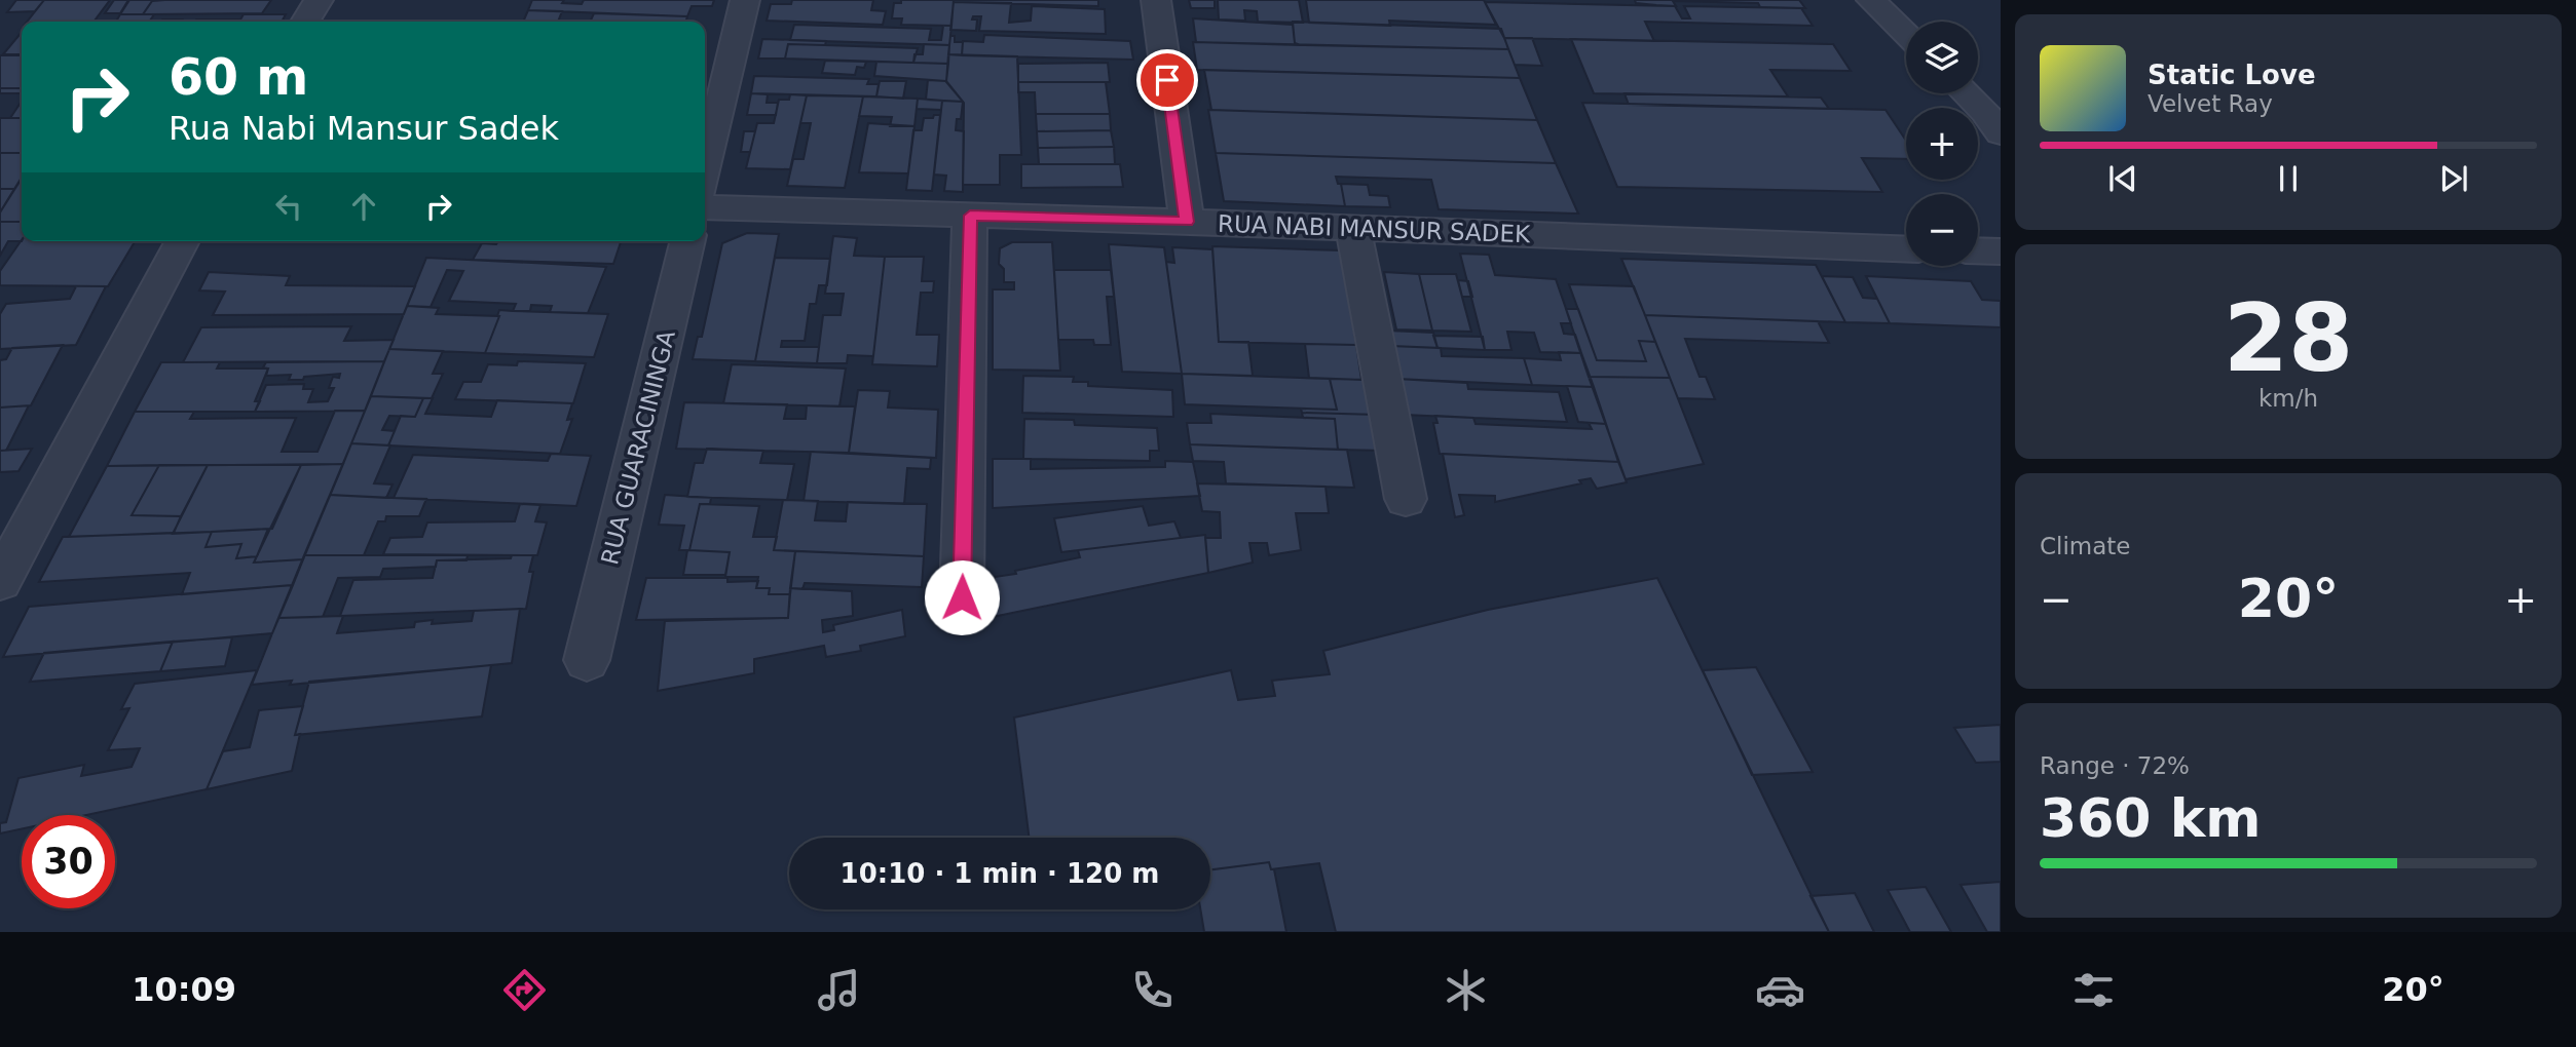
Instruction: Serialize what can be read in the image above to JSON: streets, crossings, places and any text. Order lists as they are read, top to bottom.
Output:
{
  "streets": {
    "street": ["RUA NABI MANSUR SADEK", "RUA GUARACININGA"]
  },
  "page": {
    "map_buttons": ["+", "−"],
    "turn": ["60 m", "Rua Nabi Mansur Sadek"],
    "song": ["Static Love", "Velvet Ray"],
    "tile": [
      ["28", "km/h"],
      "Climate",
      ["Range · 72%", "360 km"]
    ],
    "heat": ["−", "20°", "+"],
    "limit": "30",
    "trip": "10:10 · 1 min · 120 m",
    "tabs": ["10:09", "20°"]
  }
}
